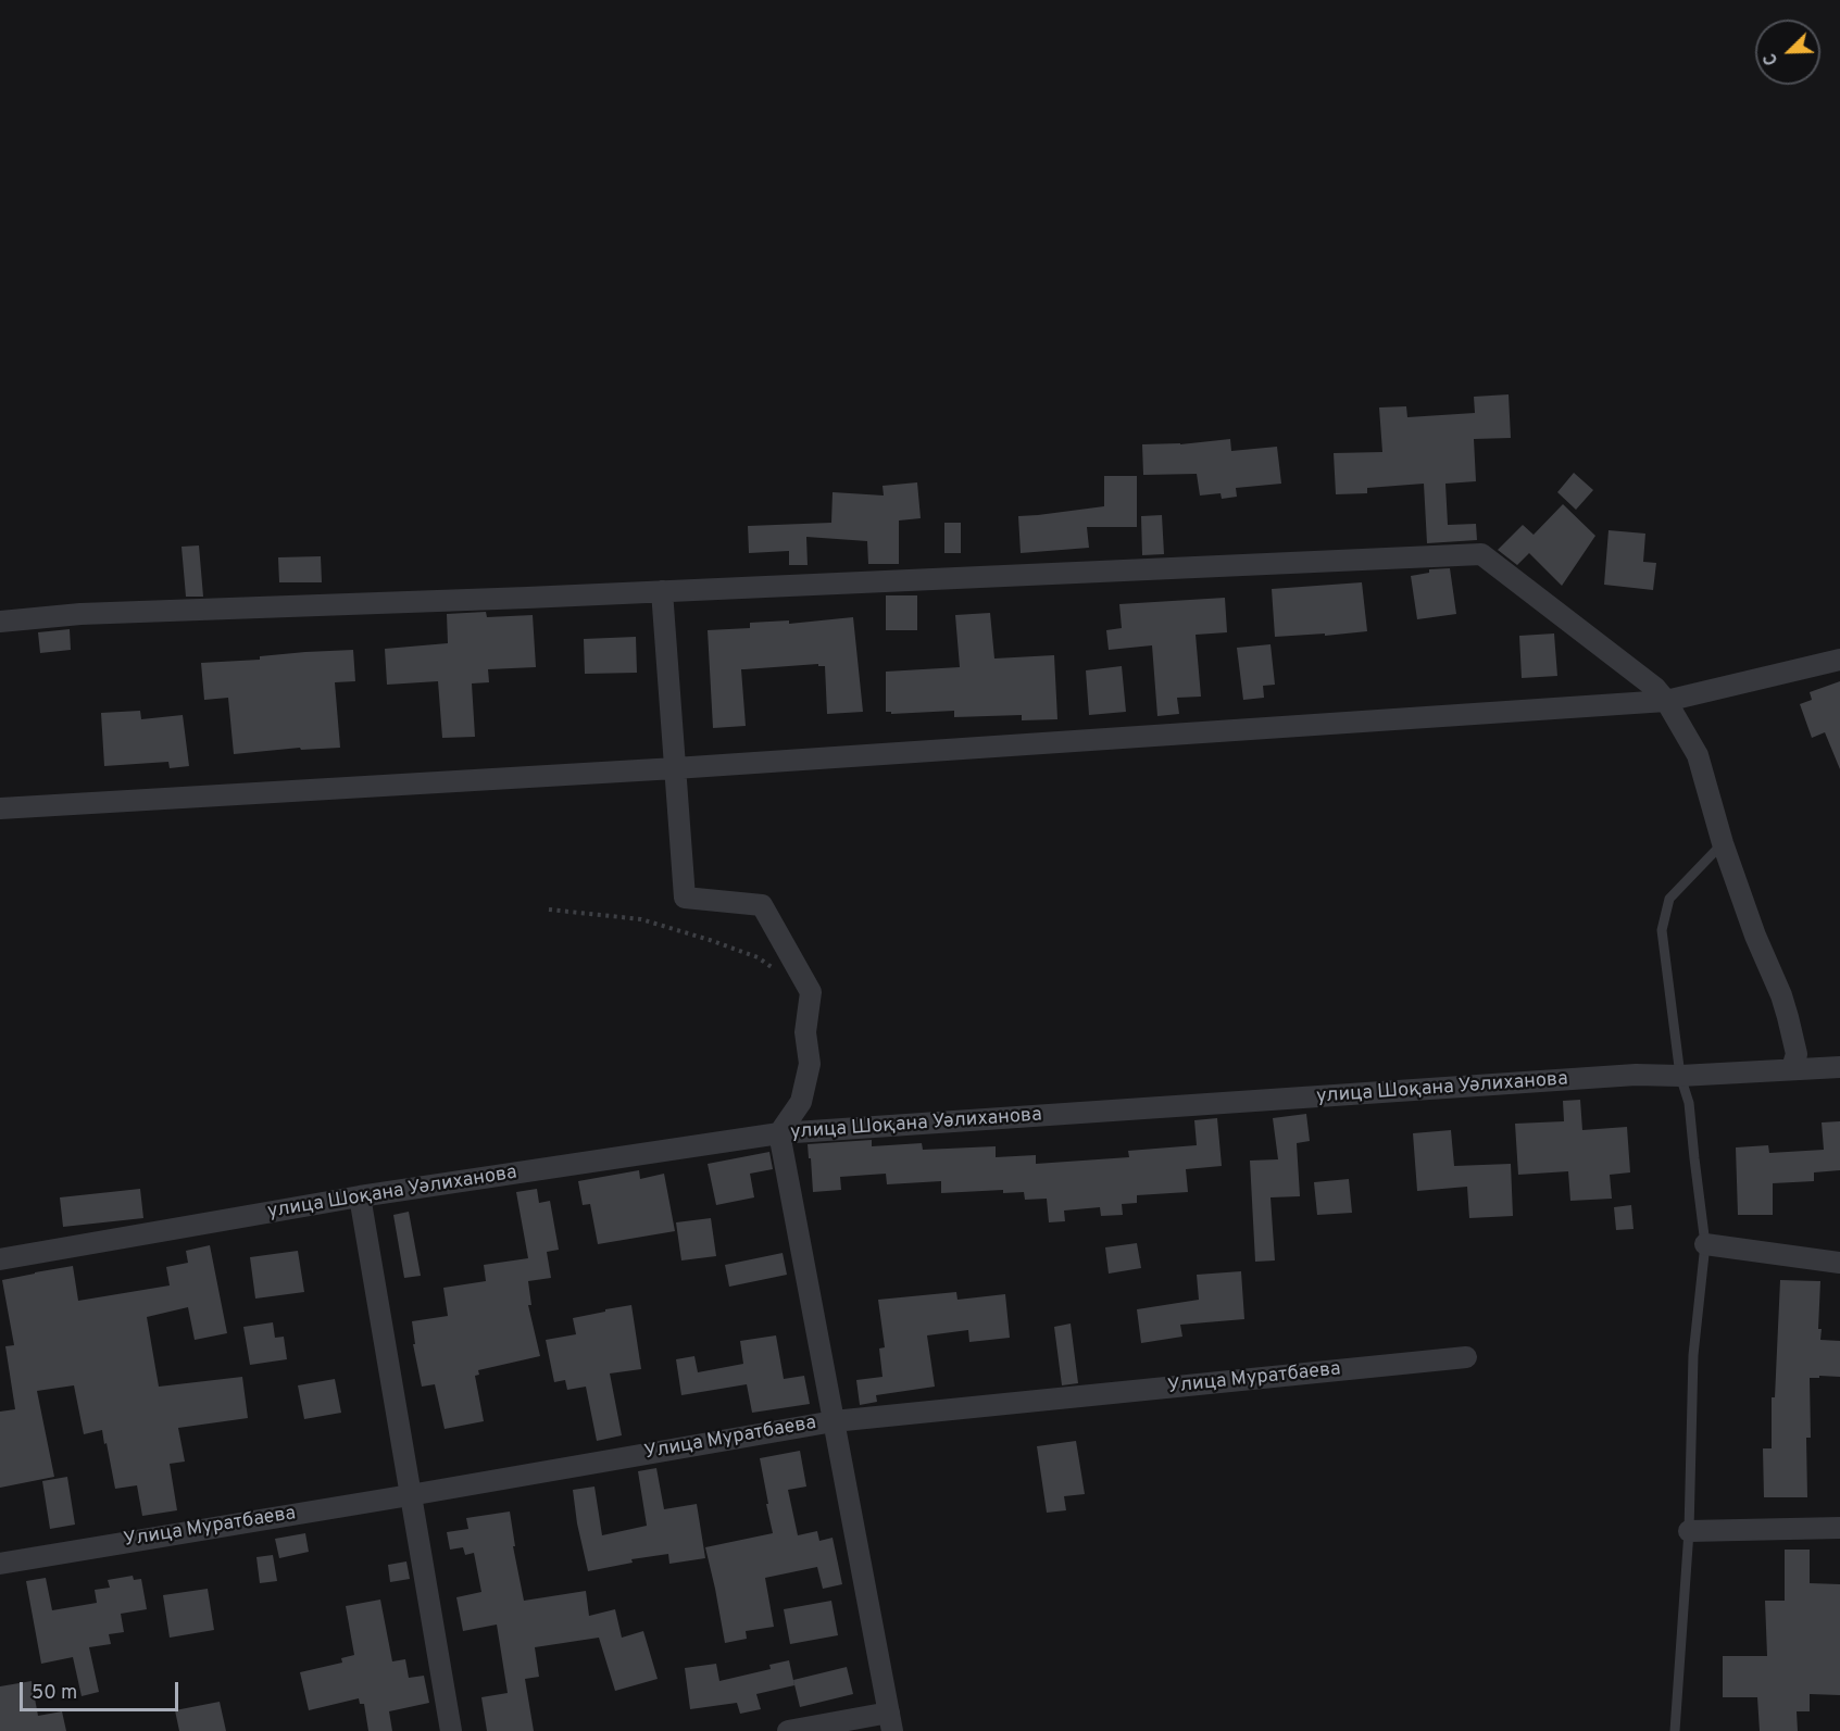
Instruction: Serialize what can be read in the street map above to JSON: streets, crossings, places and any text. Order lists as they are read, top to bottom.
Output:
{
  "streets": {
    "street": ["улица Шоқана Уәлиханова", "Улица Муратбаева"]
  },
  "scale_bar": "50 m",
  "north": "bottom left"
}
